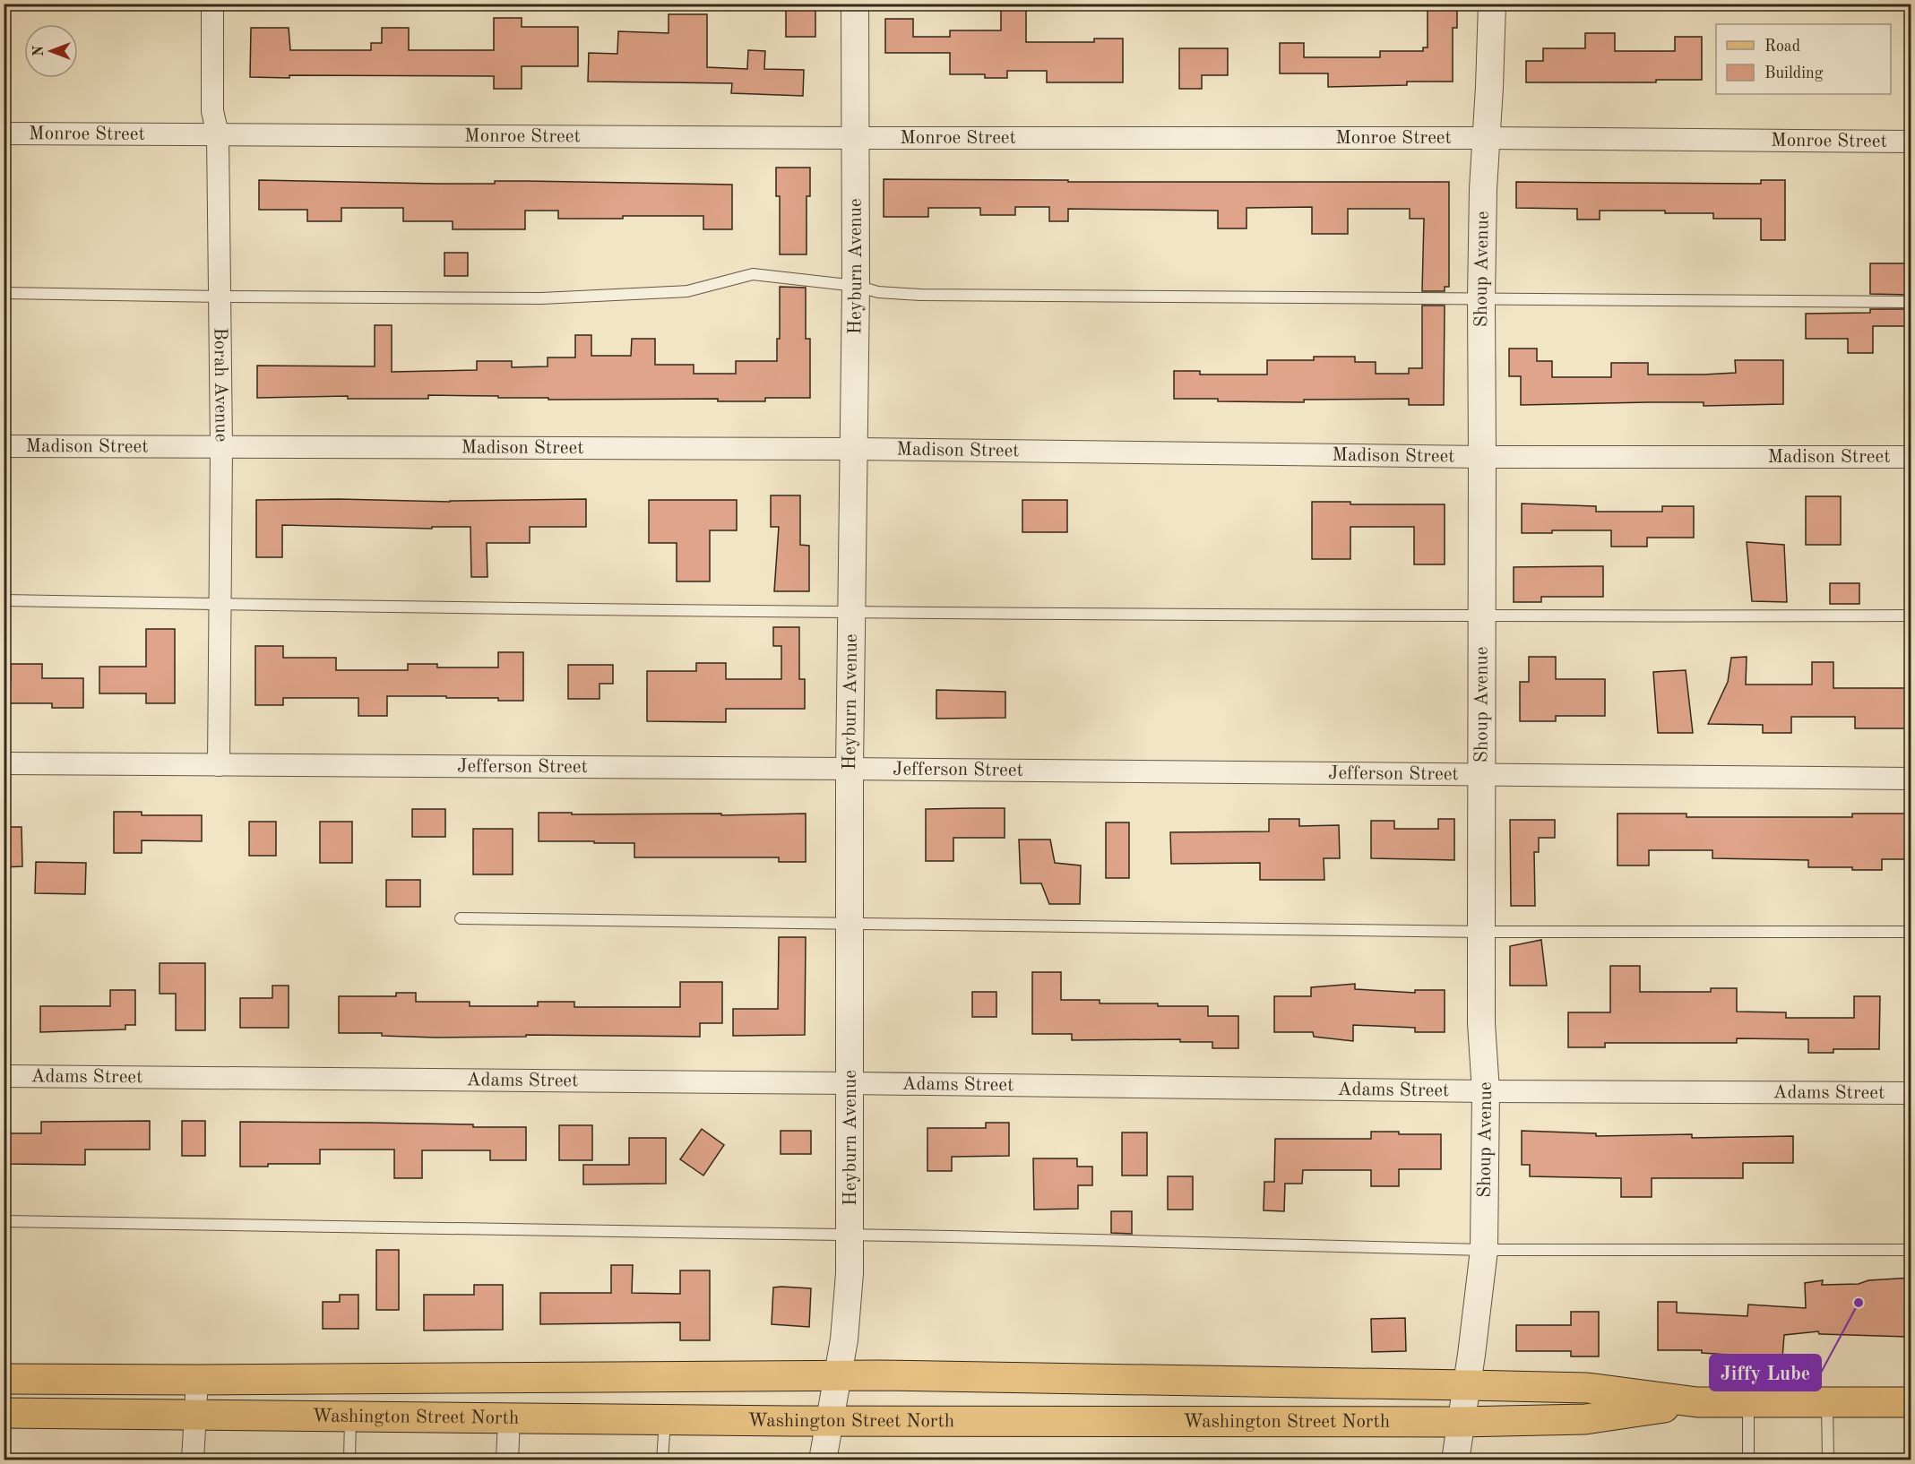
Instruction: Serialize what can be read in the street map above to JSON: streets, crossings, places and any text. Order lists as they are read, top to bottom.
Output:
{
  "streets": {
    "main road": ["Washington Street North"],
    "street": [
      "Monroe Street",
      "Heyburn Avenue",
      "Shoup Avenue",
      "Borah Avenue",
      "Madison Street",
      "Jefferson Street",
      "Adams Street"
    ]
  },
  "crossings": [
    ["Monroe Street", "Heyburn Avenue"],
    ["Monroe Street", "Shoup Avenue"],
    ["Monroe Street", "Borah Avenue"],
    ["Heyburn Avenue", "Madison Street"],
    ["Heyburn Avenue", "Jefferson Street"],
    ["Heyburn Avenue", "Adams Street"],
    ["Heyburn Avenue", "Washington Street North"],
    ["Shoup Avenue", "Madison Street"],
    ["Shoup Avenue", "Jefferson Street"],
    ["Shoup Avenue", "Adams Street"],
    ["Shoup Avenue", "Washington Street North"],
    ["Borah Avenue", "Madison Street"],
    ["Borah Avenue", "Jefferson Street"]
  ],
  "places": ["Jiffy Lube"],
  "legend": ["Road", "Building"],
  "north": "left"
}
